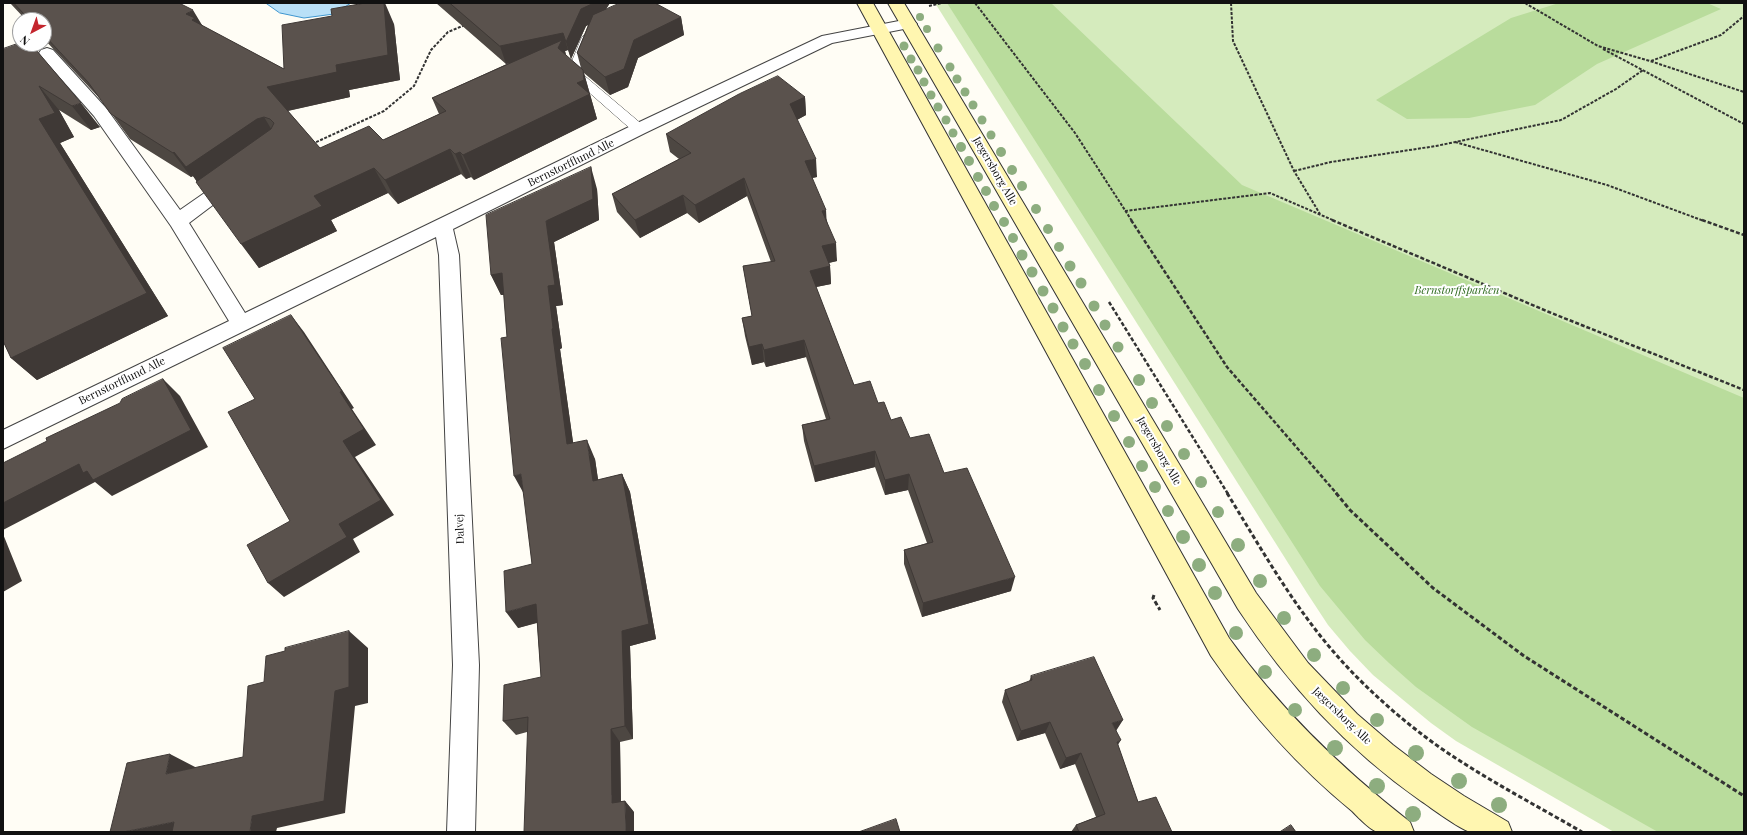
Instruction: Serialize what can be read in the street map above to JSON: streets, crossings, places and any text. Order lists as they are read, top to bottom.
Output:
{
  "streets": {
    "street": ["Bernstorfflund Alle", "Jægersborg Alle", "Dalvej"]
  },
  "crossings": [
    ["Bernstorfflund Alle", "Jægersborg Alle"],
    ["Bernstorfflund Alle", "Dalvej"]
  ],
  "parks": ["Bernstorffsparken"],
  "north": "bottom left"
}
